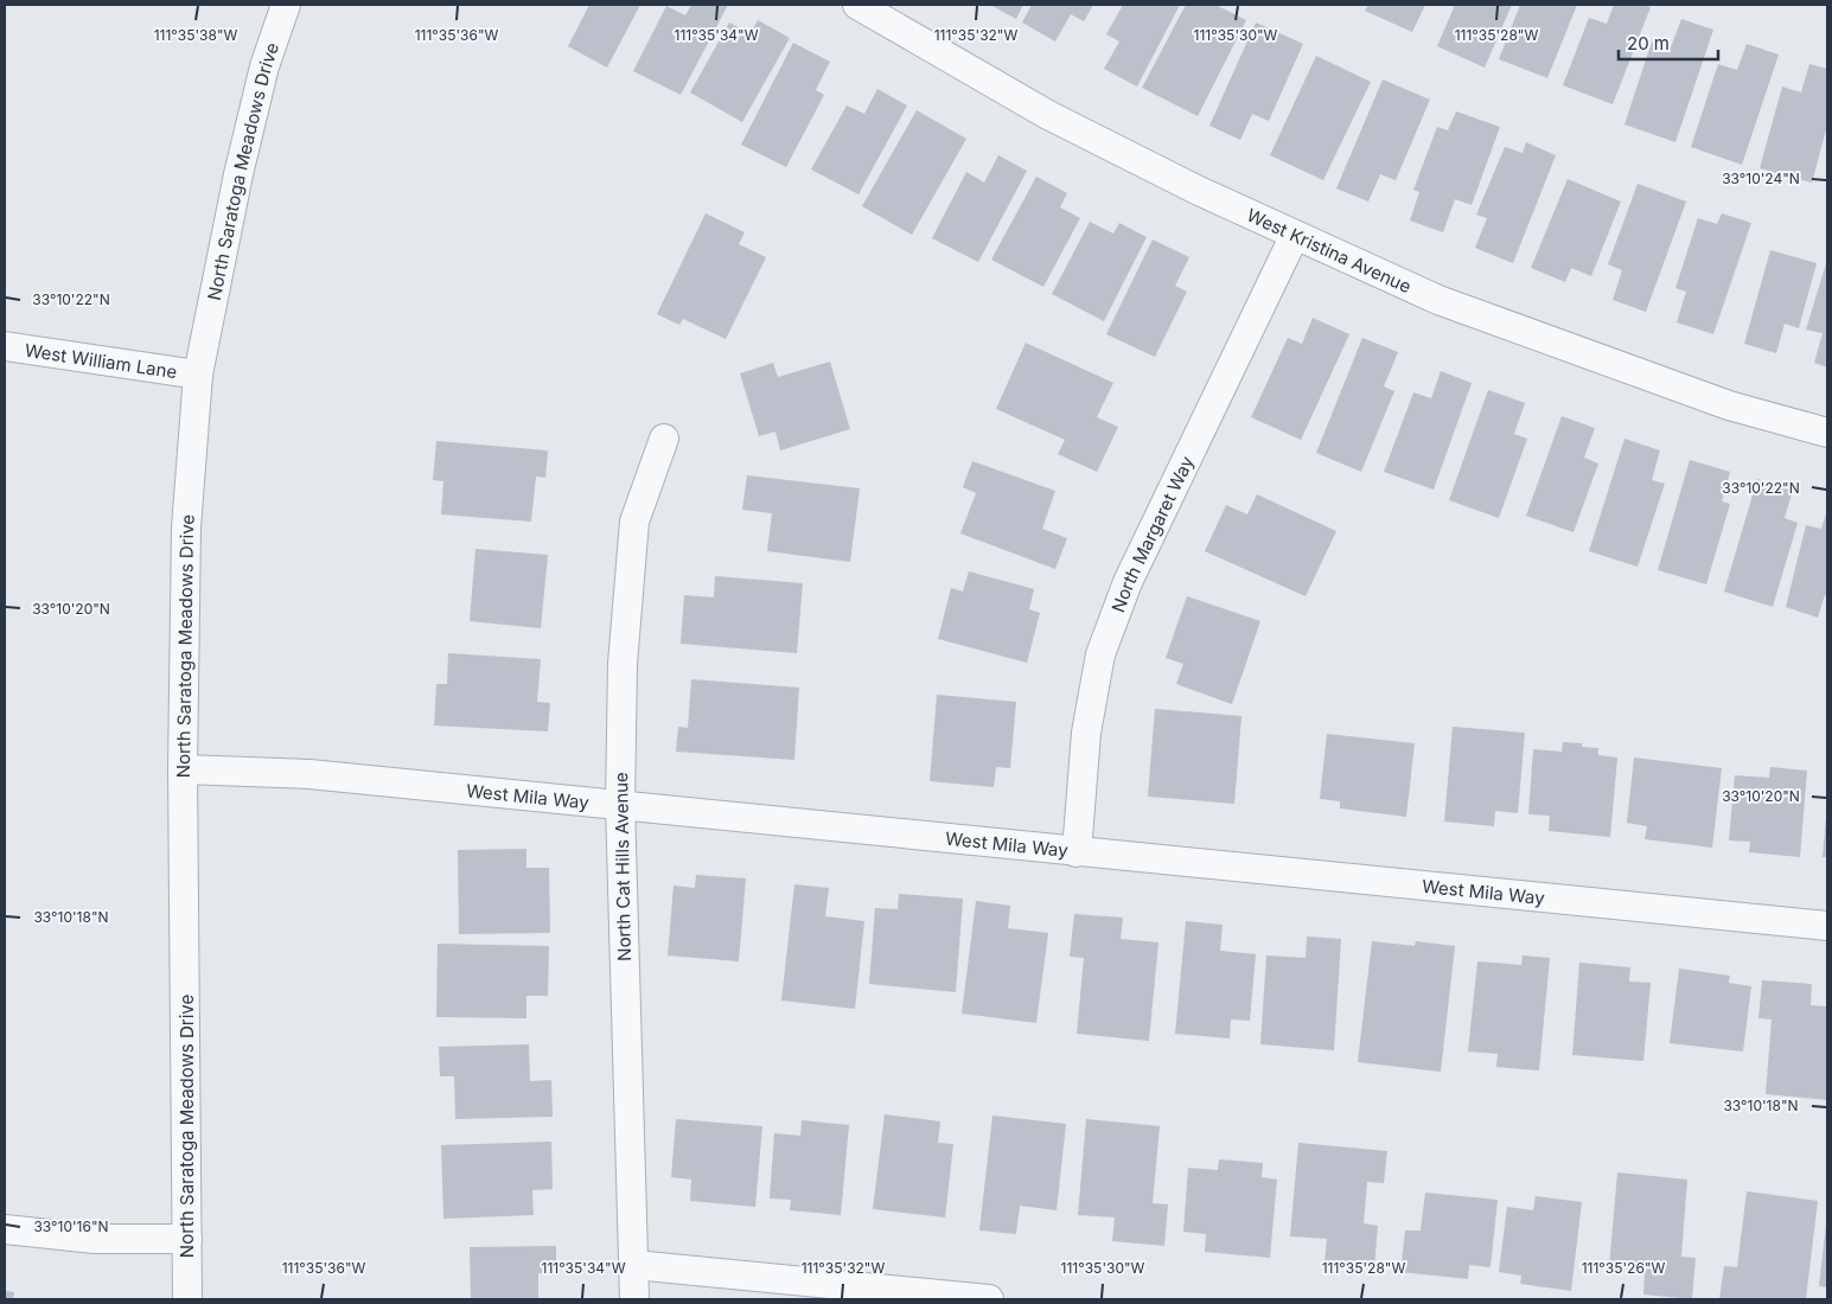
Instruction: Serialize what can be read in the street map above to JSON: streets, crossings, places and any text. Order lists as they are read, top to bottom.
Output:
{
  "streets": {
    "street": [
      "North Saratoga Meadows Drive",
      "West Kristina Avenue",
      "West William Lane",
      "North Margaret Way",
      "West Mila Way",
      "North Cat Hills Avenue"
    ]
  },
  "crossings": [
    ["North Saratoga Meadows Drive", "West William Lane"],
    ["North Saratoga Meadows Drive", "West Mila Way"],
    ["West Kristina Avenue", "North Margaret Way"],
    ["North Margaret Way", "West Mila Way"],
    ["West Mila Way", "North Cat Hills Avenue"]
  ],
  "scale_bar": "20 m",
  "coordinates": [
    "111°35'38\"W",
    "111°35'36\"W",
    "111°35'34\"W",
    "111°35'32\"W",
    "111°35'30\"W",
    "111°35'28\"W",
    "33°10'24\"N",
    "33°10'22\"N",
    "33°10'20\"N",
    "33°10'18\"N",
    "33°10'16\"N",
    "111°35'26\"W"
  ]
}
